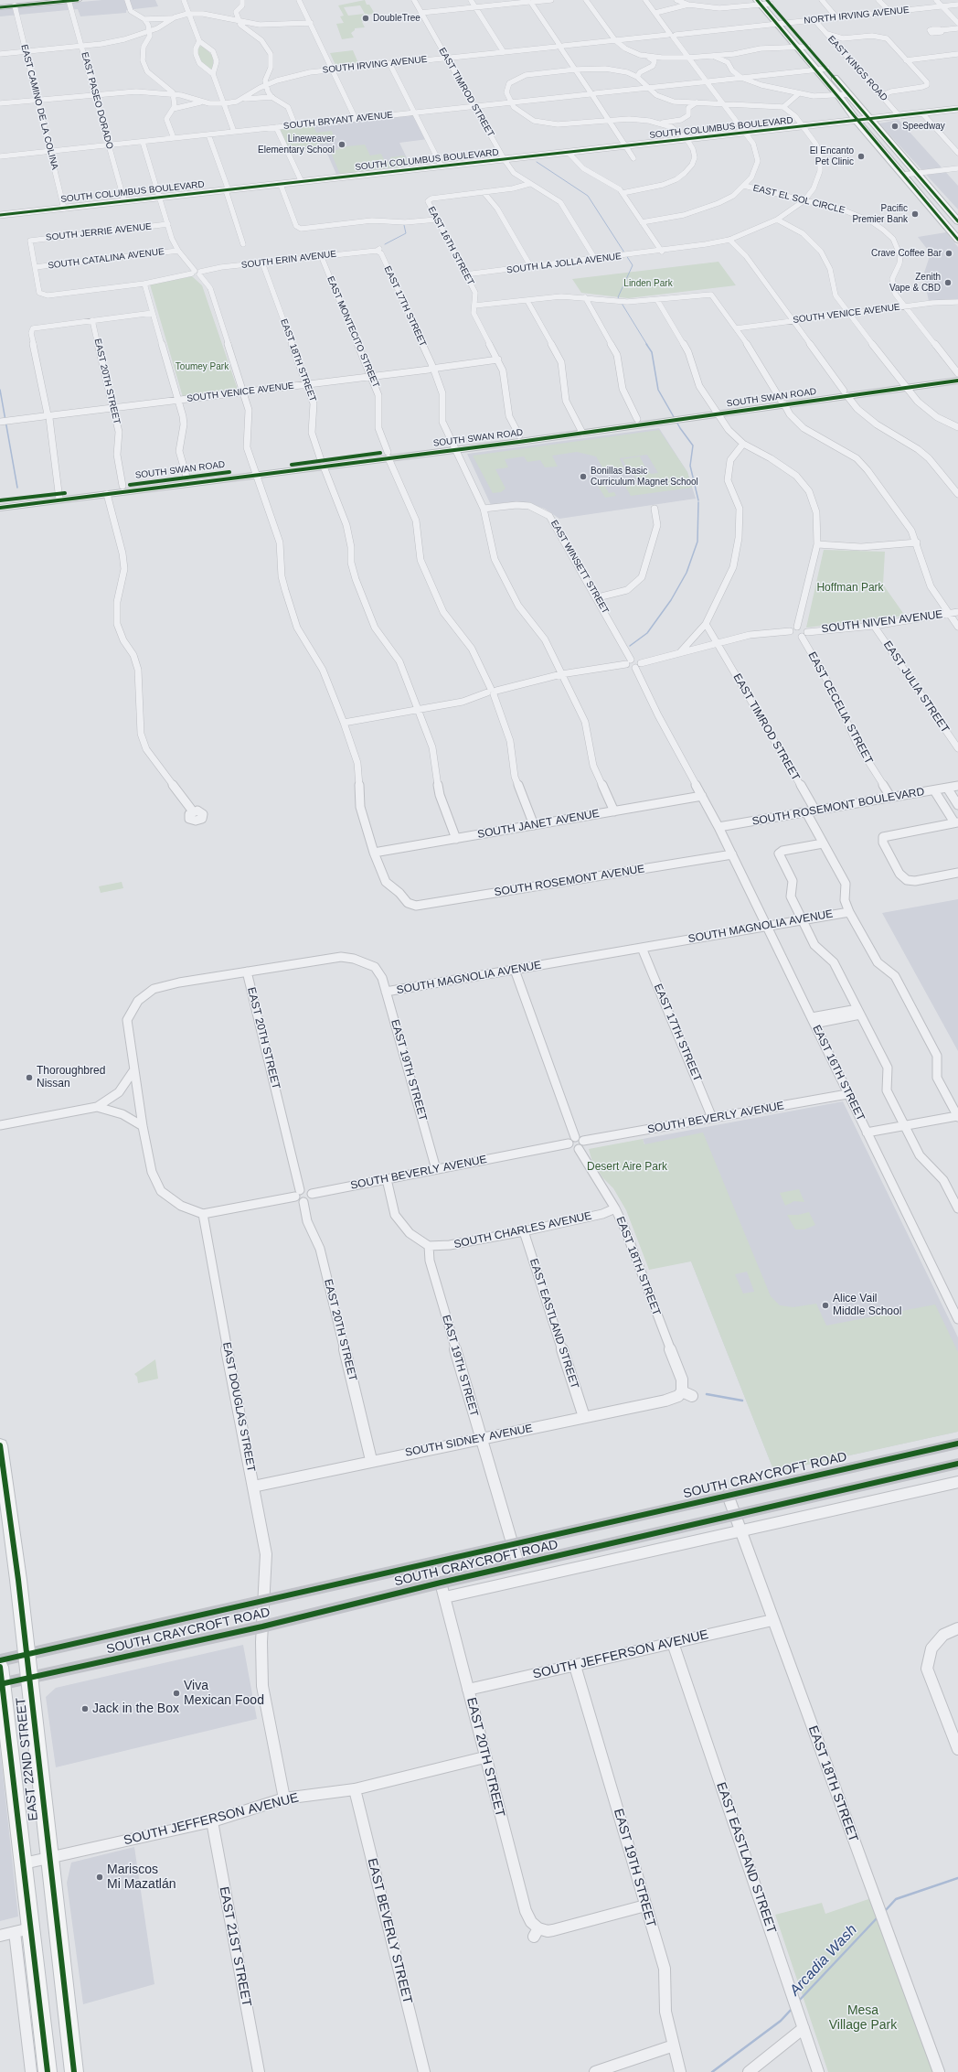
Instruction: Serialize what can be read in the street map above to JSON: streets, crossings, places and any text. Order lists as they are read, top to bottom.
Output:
{
  "streets": {
    "main road": ["SOUTH SWAN ROAD", "SOUTH CRAYCROFT ROAD", "EAST 22ND STREET"],
    "street": [
      "NORTH IRVING AVENUE",
      "SOUTH IRVING AVENUE",
      "EAST KINGS ROAD",
      "EAST TIMROD STREET",
      "EAST PASEO DORADO",
      "EAST CAMINO DE LA COLINA",
      "SOUTH BRYANT AVENUE",
      "SOUTH COLUMBUS BOULEVARD",
      "EAST EL SOL CIRCLE",
      "SOUTH JERRIE AVENUE",
      "EAST 16TH STREET",
      "SOUTH CATALINA AVENUE",
      "SOUTH ERIN AVENUE",
      "SOUTH LA JOLLA AVENUE",
      "EAST 17TH STREET",
      "SOUTH VENICE AVENUE",
      "EAST MONTECITO STREET",
      "EAST 18TH STREET",
      "EAST 20TH STREET",
      "EAST WINSETT STREET",
      "SOUTH NIVEN AVENUE",
      "EAST JULIA STREET",
      "EAST CECELIA STREET",
      "SOUTH ROSEMONT BOULEVARD",
      "SOUTH JANET AVENUE",
      "SOUTH ROSEMONT AVENUE",
      "SOUTH MAGNOLIA AVENUE",
      "EAST 19TH STREET",
      "SOUTH BEVERLY AVENUE",
      "SOUTH CHARLES AVENUE",
      "EAST EASTLAND STREET",
      "EAST DOUGLAS STREET",
      "SOUTH SIDNEY AVENUE",
      "SOUTH JEFFERSON AVENUE",
      "EAST BEVERLY STREET",
      "EAST 21ST STREET"
    ]
  },
  "crossings": [
    ["NORTH IRVING AVENUE", "SOUTH IRVING AVENUE"],
    ["NORTH IRVING AVENUE", "EAST KINGS ROAD"],
    ["SOUTH IRVING AVENUE", "EAST TIMROD STREET"],
    ["SOUTH IRVING AVENUE", "EAST PASEO DORADO"],
    ["SOUTH IRVING AVENUE", "EAST CAMINO DE LA COLINA"],
    ["EAST KINGS ROAD", "SOUTH COLUMBUS BOULEVARD"],
    ["EAST TIMROD STREET", "SOUTH BRYANT AVENUE"],
    ["EAST TIMROD STREET", "SOUTH COLUMBUS BOULEVARD"],
    ["EAST TIMROD STREET", "SOUTH LA JOLLA AVENUE"],
    ["EAST TIMROD STREET", "SOUTH ROSEMONT BOULEVARD"],
    ["EAST PASEO DORADO", "SOUTH BRYANT AVENUE"],
    ["EAST PASEO DORADO", "SOUTH COLUMBUS BOULEVARD"],
    ["EAST CAMINO DE LA COLINA", "SOUTH BRYANT AVENUE"],
    ["EAST CAMINO DE LA COLINA", "SOUTH COLUMBUS BOULEVARD"],
    ["SOUTH COLUMBUS BOULEVARD", "SOUTH LA JOLLA AVENUE"],
    ["EAST EL SOL CIRCLE", "SOUTH LA JOLLA AVENUE"],
    ["EAST EL SOL CIRCLE", "SOUTH VENICE AVENUE"],
    ["SOUTH JERRIE AVENUE", "SOUTH CATALINA AVENUE"],
    ["SOUTH JERRIE AVENUE", "SOUTH ERIN AVENUE"],
    ["EAST 16TH STREET", "SOUTH LA JOLLA AVENUE"],
    ["EAST 16TH STREET", "SOUTH VENICE AVENUE"],
    ["EAST 16TH STREET", "SOUTH SWAN ROAD"],
    ["EAST 16TH STREET", "SOUTH ROSEMONT BOULEVARD"],
    ["EAST 16TH STREET", "SOUTH ROSEMONT AVENUE"],
    ["EAST 16TH STREET", "SOUTH MAGNOLIA AVENUE"],
    ["EAST 16TH STREET", "SOUTH BEVERLY AVENUE"],
    ["SOUTH CATALINA AVENUE", "SOUTH ERIN AVENUE"],
    ["SOUTH ERIN AVENUE", "EAST 17TH STREET"],
    ["SOUTH ERIN AVENUE", "EAST MONTECITO STREET"],
    ["SOUTH ERIN AVENUE", "EAST 18TH STREET"],
    ["EAST 17TH STREET", "SOUTH VENICE AVENUE"],
    ["EAST 17TH STREET", "SOUTH SWAN ROAD"],
    ["EAST 17TH STREET", "EAST WINSETT STREET"],
    ["EAST 17TH STREET", "SOUTH JANET AVENUE"],
    ["EAST 17TH STREET", "SOUTH MAGNOLIA AVENUE"],
    ["EAST 17TH STREET", "SOUTH BEVERLY AVENUE"],
    ["SOUTH VENICE AVENUE", "EAST MONTECITO STREET"],
    ["SOUTH VENICE AVENUE", "EAST 18TH STREET"],
    ["SOUTH VENICE AVENUE", "EAST 20TH STREET"],
    ["EAST MONTECITO STREET", "SOUTH SWAN ROAD"],
    ["EAST MONTECITO STREET", "SOUTH JANET AVENUE"],
    ["EAST 18TH STREET", "SOUTH SWAN ROAD"],
    ["EAST 18TH STREET", "SOUTH JANET AVENUE"],
    ["EAST 18TH STREET", "SOUTH BEVERLY AVENUE"],
    ["EAST 18TH STREET", "SOUTH CHARLES AVENUE"],
    ["EAST 18TH STREET", "SOUTH SIDNEY AVENUE"],
    ["EAST 18TH STREET", "SOUTH CRAYCROFT ROAD"],
    ["EAST 18TH STREET", "SOUTH JEFFERSON AVENUE"],
    ["EAST 20TH STREET", "SOUTH SWAN ROAD"],
    ["EAST 20TH STREET", "SOUTH MAGNOLIA AVENUE"],
    ["EAST 20TH STREET", "EAST 19TH STREET"],
    ["EAST 20TH STREET", "SOUTH SIDNEY AVENUE"],
    ["EAST 20TH STREET", "SOUTH CRAYCROFT ROAD"],
    ["EAST 20TH STREET", "SOUTH JEFFERSON AVENUE"],
    ["SOUTH NIVEN AVENUE", "EAST JULIA STREET"],
    ["SOUTH NIVEN AVENUE", "EAST CECELIA STREET"],
    ["EAST CECELIA STREET", "SOUTH ROSEMONT BOULEVARD"],
    ["SOUTH JANET AVENUE", "SOUTH ROSEMONT AVENUE"],
    ["SOUTH MAGNOLIA AVENUE", "EAST 19TH STREET"],
    ["EAST 19TH STREET", "SOUTH BEVERLY AVENUE"],
    ["EAST 19TH STREET", "SOUTH CHARLES AVENUE"],
    ["EAST 19TH STREET", "SOUTH SIDNEY AVENUE"],
    ["EAST 19TH STREET", "SOUTH CRAYCROFT ROAD"],
    ["EAST 19TH STREET", "SOUTH JEFFERSON AVENUE"],
    ["SOUTH CHARLES AVENUE", "EAST EASTLAND STREET"],
    ["EAST EASTLAND STREET", "SOUTH SIDNEY AVENUE"],
    ["EAST EASTLAND STREET", "SOUTH JEFFERSON AVENUE"],
    ["EAST DOUGLAS STREET", "SOUTH SIDNEY AVENUE"],
    ["EAST DOUGLAS STREET", "SOUTH CRAYCROFT ROAD"],
    ["SOUTH CRAYCROFT ROAD", "EAST 22ND STREET"],
    ["SOUTH JEFFERSON AVENUE", "EAST 22ND STREET"],
    ["SOUTH JEFFERSON AVENUE", "EAST BEVERLY STREET"],
    ["SOUTH JEFFERSON AVENUE", "EAST 21ST STREET"]
  ],
  "water": ["Arcadia Wash"],
  "parks": [
    "Linden Park",
    "Toumey Park",
    "Hoffman Park",
    "Desert Aire Park",
    "Mesa Village Park"
  ],
  "places": [
    "DoubleTree",
    "Speedway",
    "Lineweaver Elementary School",
    "El Encanto Pet Clinic",
    "Pacific Premier Bank",
    "Crave Coffee Bar",
    "Zenith Vape & CBD",
    "Bonillas Basic Curriculum Magnet School",
    "Thoroughbred Nissan",
    "Alice Vail Middle School",
    "Viva Mexican Food",
    "Jack in the Box",
    "Mariscos Mi Mazatlán"
  ]
}
